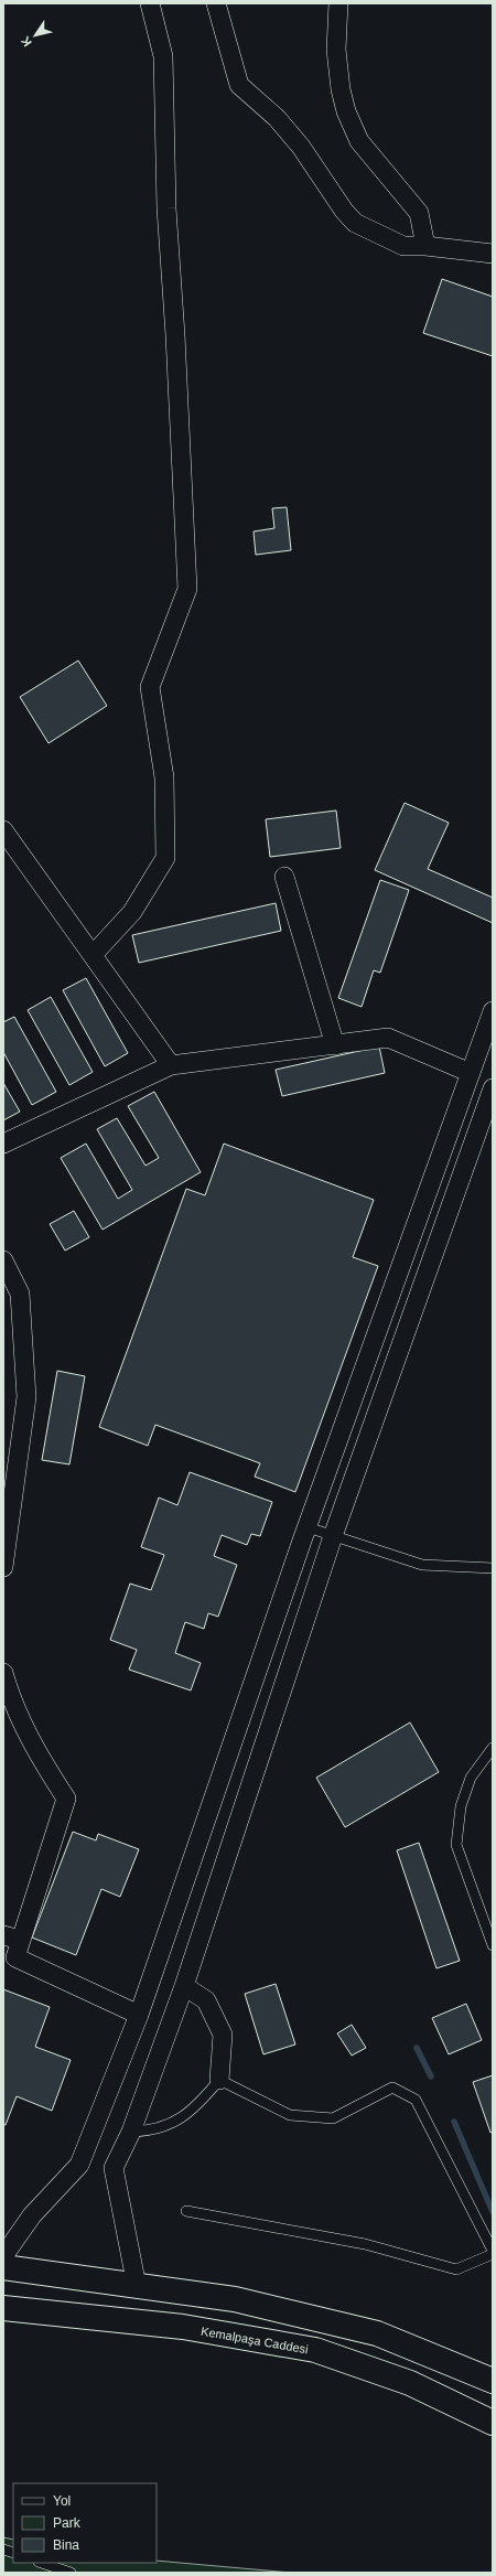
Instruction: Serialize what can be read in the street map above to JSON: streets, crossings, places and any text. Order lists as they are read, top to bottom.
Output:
{
  "streets": {
    "main road": ["Kemalpaşa Caddesi"]
  },
  "legend": ["Yol", "Park", "Bina"],
  "north": "bottom left"
}
